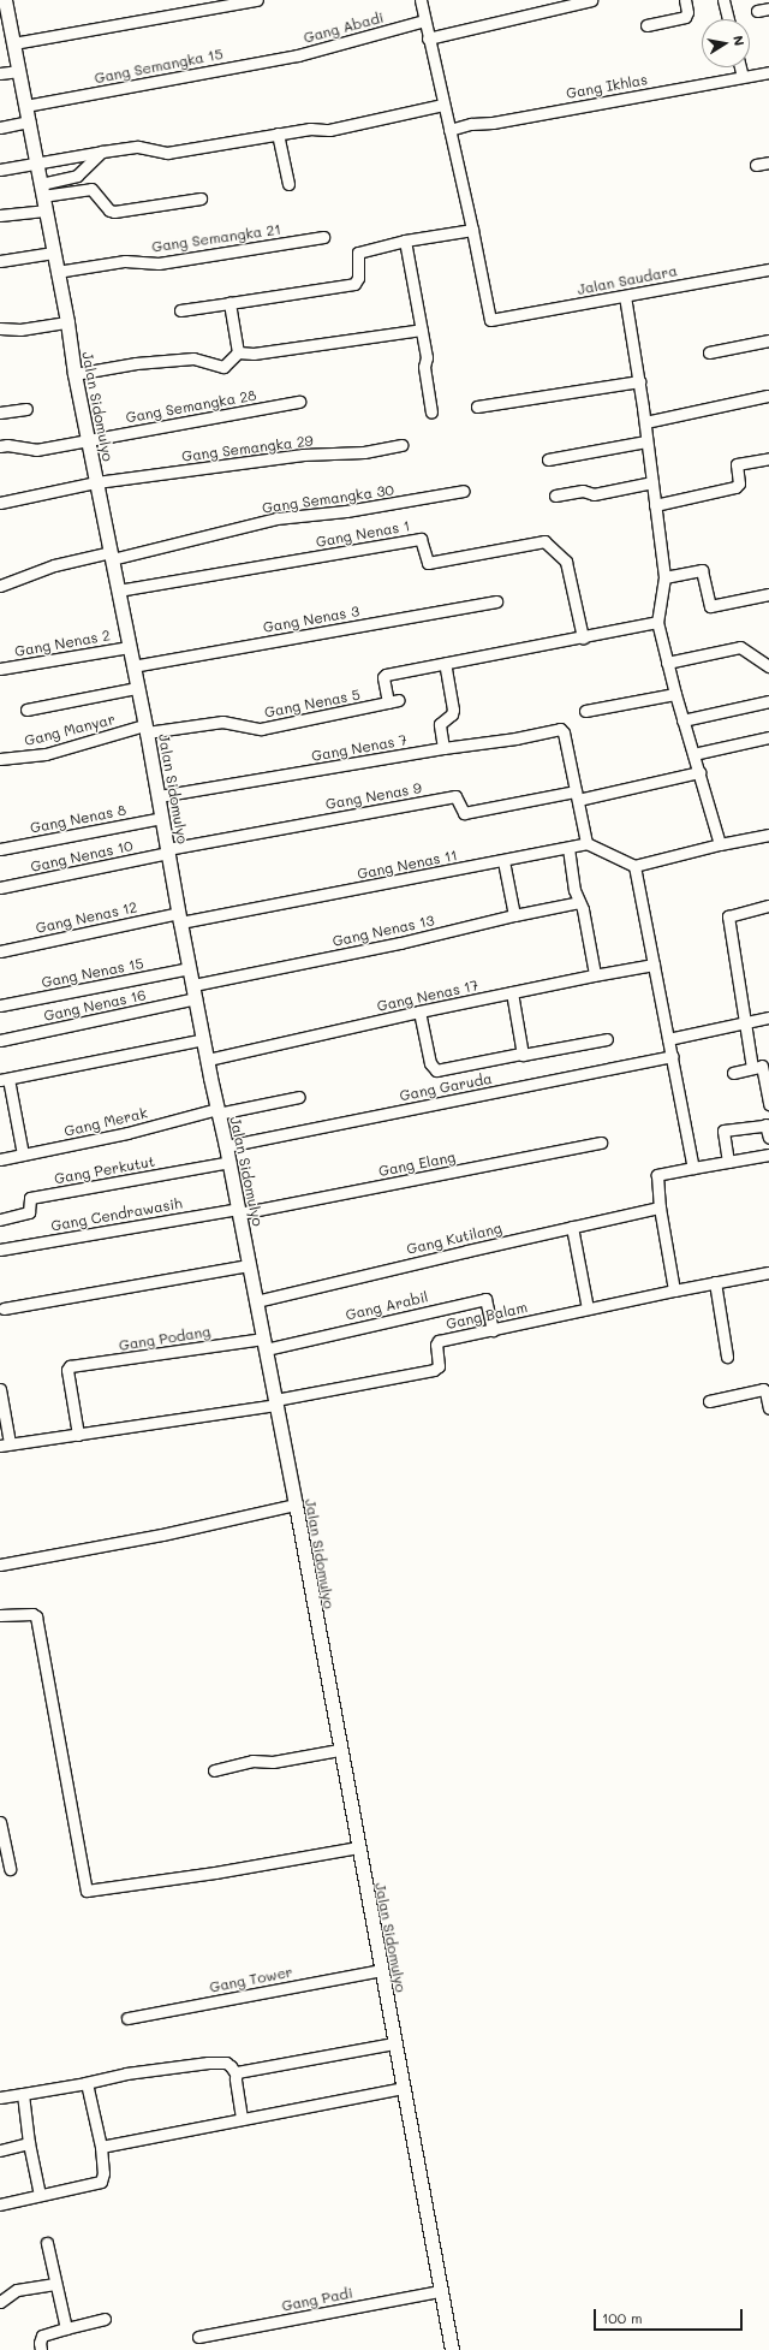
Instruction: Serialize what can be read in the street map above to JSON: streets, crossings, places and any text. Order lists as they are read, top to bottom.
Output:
{
  "streets": {
    "street": [
      "Gang Abadi",
      "Gang Semangka 15",
      "Gang Ikhlas",
      "Gang Semangka 21",
      "Jalan Saudara",
      "Jalan Sidomulyo",
      "Gang Semangka 28",
      "Gang Semangka 29",
      "Gang Semangka 30",
      "Gang Nenas 1",
      "Gang Nenas 3",
      "Gang Nenas 2",
      "Gang Nenas 5",
      "Gang Manyar",
      "Gang Nenas 7",
      "Gang Nenas 9",
      "Gang Nenas 8",
      "Gang Nenas 10",
      "Gang Nenas 11",
      "Gang Nenas 12",
      "Gang Nenas 13",
      "Gang Nenas 15",
      "Gang Nenas 17",
      "Gang Nenas 16",
      "Gang Garuda",
      "Gang Merak",
      "Gang Elang",
      "Gang Perkutut",
      "Gang Cendrawasih",
      "Gang Kutilang",
      "Gang Arabil",
      "Gang Balam",
      "Gang Podang",
      "Gang Tower",
      "Gang Padi"
    ]
  },
  "crossings": [
    ["Gang Abadi", "Gang Semangka 15"],
    ["Gang Semangka 15", "Jalan Sidomulyo"],
    ["Gang Semangka 21", "Jalan Sidomulyo"],
    ["Jalan Sidomulyo", "Gang Semangka 28"],
    ["Jalan Sidomulyo", "Gang Semangka 29"],
    ["Jalan Sidomulyo", "Gang Semangka 30"],
    ["Jalan Sidomulyo", "Gang Nenas 1"],
    ["Jalan Sidomulyo", "Gang Nenas 3"],
    ["Jalan Sidomulyo", "Gang Nenas 2"],
    ["Jalan Sidomulyo", "Gang Nenas 5"],
    ["Jalan Sidomulyo", "Gang Manyar"],
    ["Jalan Sidomulyo", "Gang Nenas 7"],
    ["Jalan Sidomulyo", "Gang Nenas 9"],
    ["Jalan Sidomulyo", "Gang Nenas 8"],
    ["Jalan Sidomulyo", "Gang Nenas 10"],
    ["Jalan Sidomulyo", "Gang Nenas 11"],
    ["Jalan Sidomulyo", "Gang Nenas 12"],
    ["Jalan Sidomulyo", "Gang Nenas 13"],
    ["Jalan Sidomulyo", "Gang Nenas 15"],
    ["Jalan Sidomulyo", "Gang Nenas 17"],
    ["Jalan Sidomulyo", "Gang Nenas 16"],
    ["Jalan Sidomulyo", "Gang Garuda"],
    ["Jalan Sidomulyo", "Gang Merak"],
    ["Jalan Sidomulyo", "Gang Elang"],
    ["Jalan Sidomulyo", "Gang Perkutut"],
    ["Jalan Sidomulyo", "Gang Cendrawasih"],
    ["Jalan Sidomulyo", "Gang Kutilang"],
    ["Jalan Sidomulyo", "Gang Arabil"],
    ["Jalan Sidomulyo", "Gang Balam"],
    ["Jalan Sidomulyo", "Gang Podang"],
    ["Jalan Sidomulyo", "Gang Tower"],
    ["Jalan Sidomulyo", "Gang Padi"],
    ["Gang Nenas 5", "Gang Manyar"],
    ["Gang Nenas 7", "Gang Nenas 9"],
    ["Gang Nenas 9", "Gang Nenas 10"],
    ["Gang Nenas 11", "Gang Nenas 12"],
    ["Gang Nenas 13", "Gang Nenas 16"],
    ["Gang Elang", "Gang Cendrawasih"],
    ["Gang Arabil", "Gang Balam"],
    ["Gang Arabil", "Gang Podang"]
  ],
  "scale_bar": "100 m",
  "north": "right"
}
